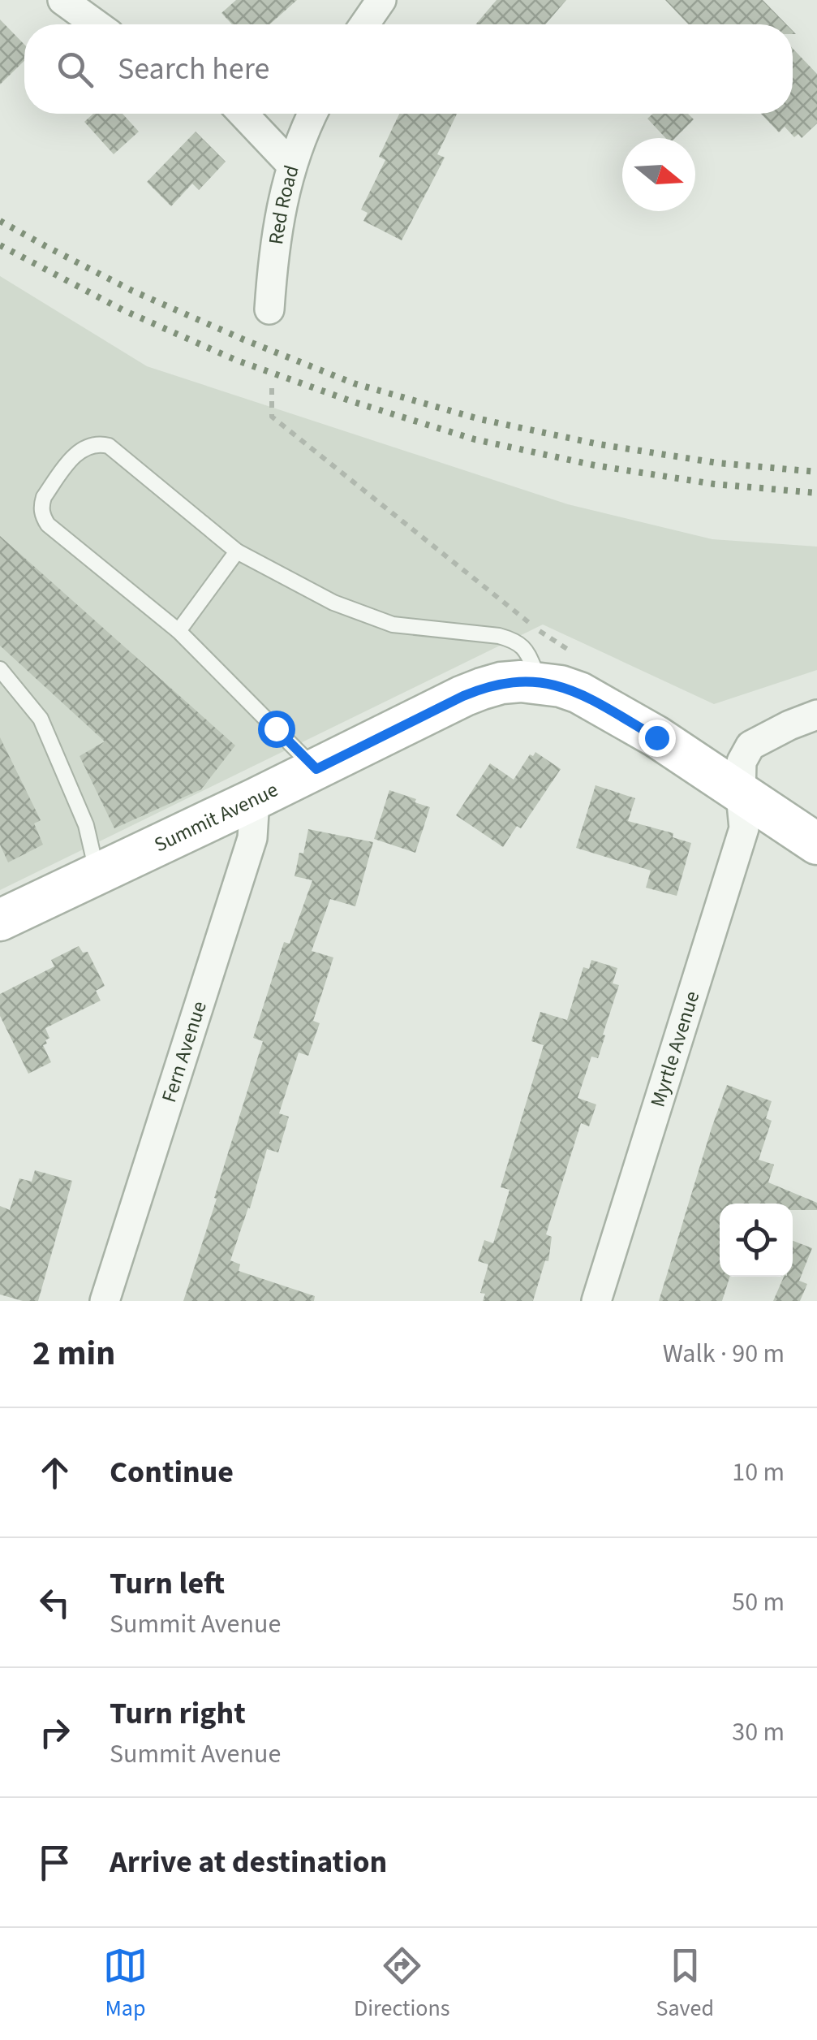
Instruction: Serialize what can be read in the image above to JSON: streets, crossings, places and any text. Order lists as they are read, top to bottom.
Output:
{
  "streets": {
    "street": [
      "Red Road",
      "Summit Avenue",
      "Myrtle Avenue",
      "Fern Avenue"
    ]
  },
  "crossings": [
    ["Summit Avenue", "Myrtle Avenue"],
    ["Summit Avenue", "Fern Avenue"]
  ],
  "north": "right",
  "page": {
    "search": "Search here",
    "heading": ["2 min", "Walk · 90 m"],
    "list": [
      ["Continue", "10 m"],
      ["Turn left", "Summit Avenue", "50 m"],
      ["Turn right", "Summit Avenue", "30 m"],
      "Arrive at destination"
    ],
    "nav": ["Map", "Directions", "Saved"]
  }
}
